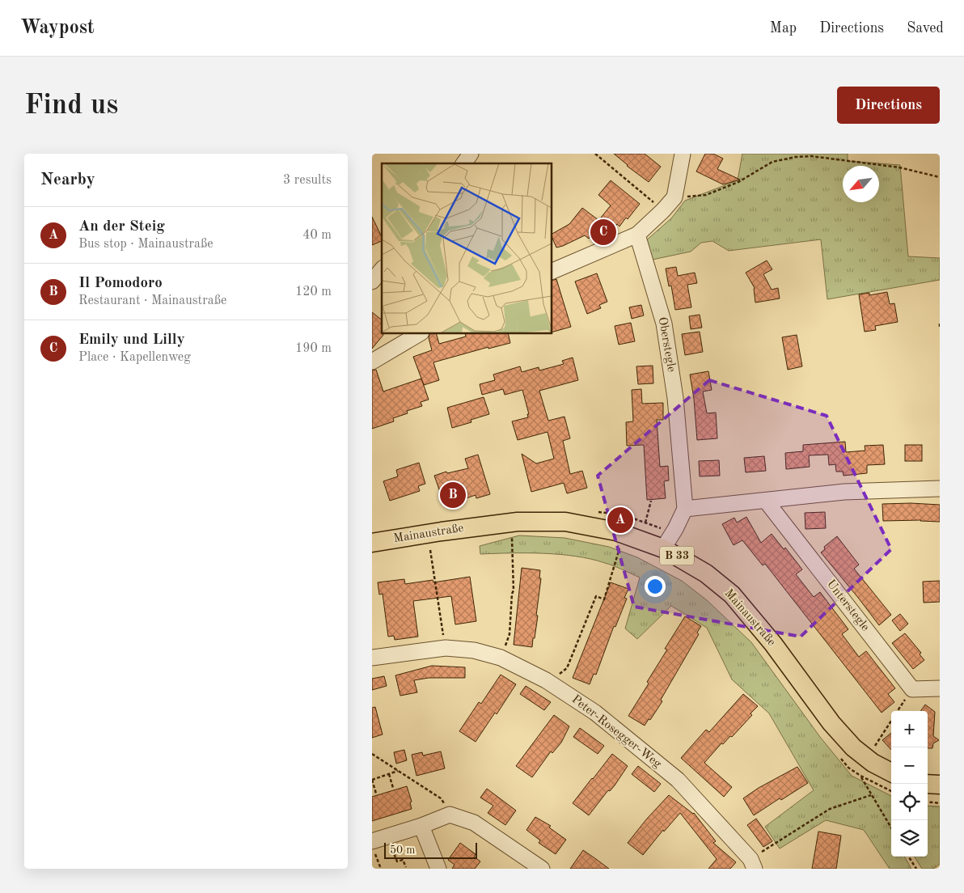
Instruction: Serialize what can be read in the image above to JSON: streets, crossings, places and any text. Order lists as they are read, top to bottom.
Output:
{
  "streets": {
    "main road": ["Mainaustraße", "B 33"],
    "street": ["Oberstegle", "Unterstegle", "Peter-Rosegger-Weg"]
  },
  "scale_bar": "50 m",
  "north": "bottom left",
  "page": {
    "header": "Waypost",
    "nav": ["Map", "Directions", "Saved"],
    "buttons": "Directions",
    "title": "Find us",
    "heading": ["Nearby", "3 results"],
    "list": [
      {
        "mark": "A",
        "name": "An der Steig",
        "note": "Bus stop · Mainaustraße",
        "value": "40 m"
      },
      {
        "mark": "B",
        "name": "Il Pomodoro",
        "note": "Restaurant · Mainaustraße",
        "value": "120 m"
      },
      {
        "mark": "C",
        "name": "Emily und Lilly",
        "note": "Place · Kapellenweg",
        "value": "190 m"
      }
    ],
    "pins": ["C", "B", "A"],
    "map_buttons": ["+", "−"],
    "scale": "50 m"
  }
}
